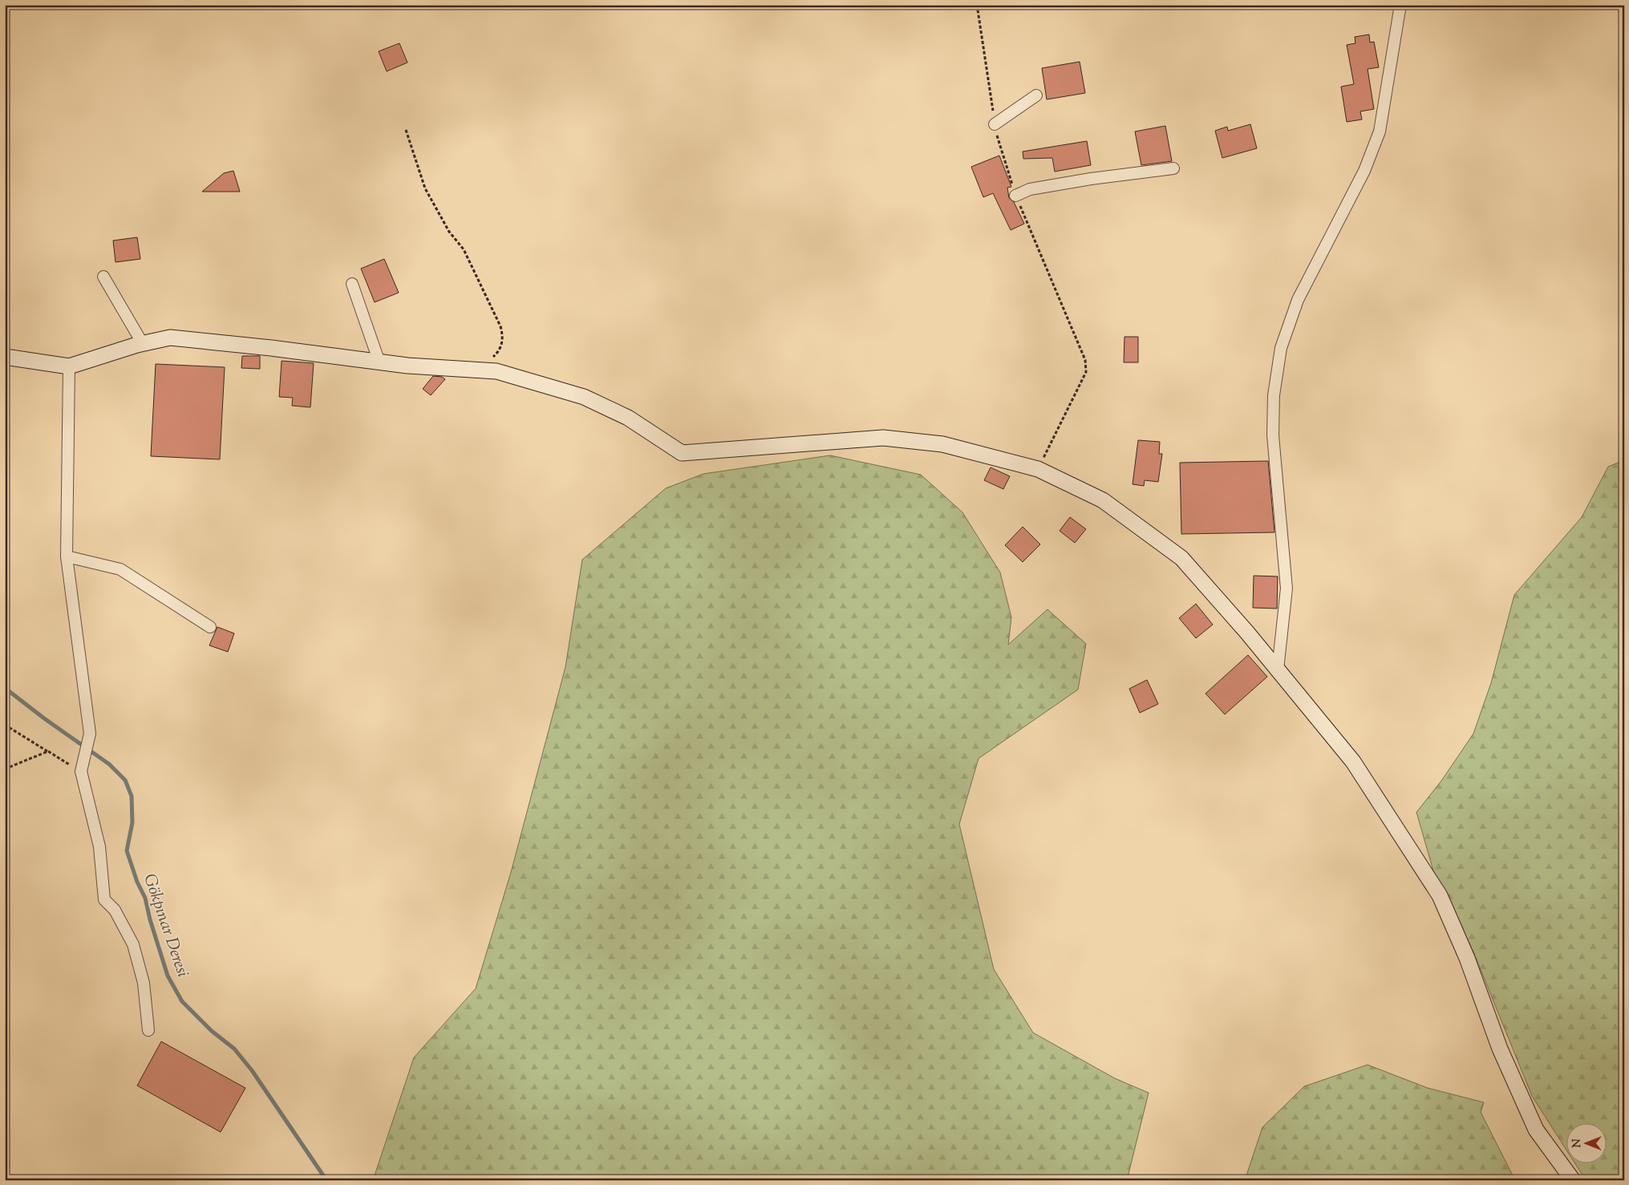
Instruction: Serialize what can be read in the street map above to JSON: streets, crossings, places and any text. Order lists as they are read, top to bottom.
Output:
{
  "water": ["Gökpınar Deresi"],
  "north": "left"
}
